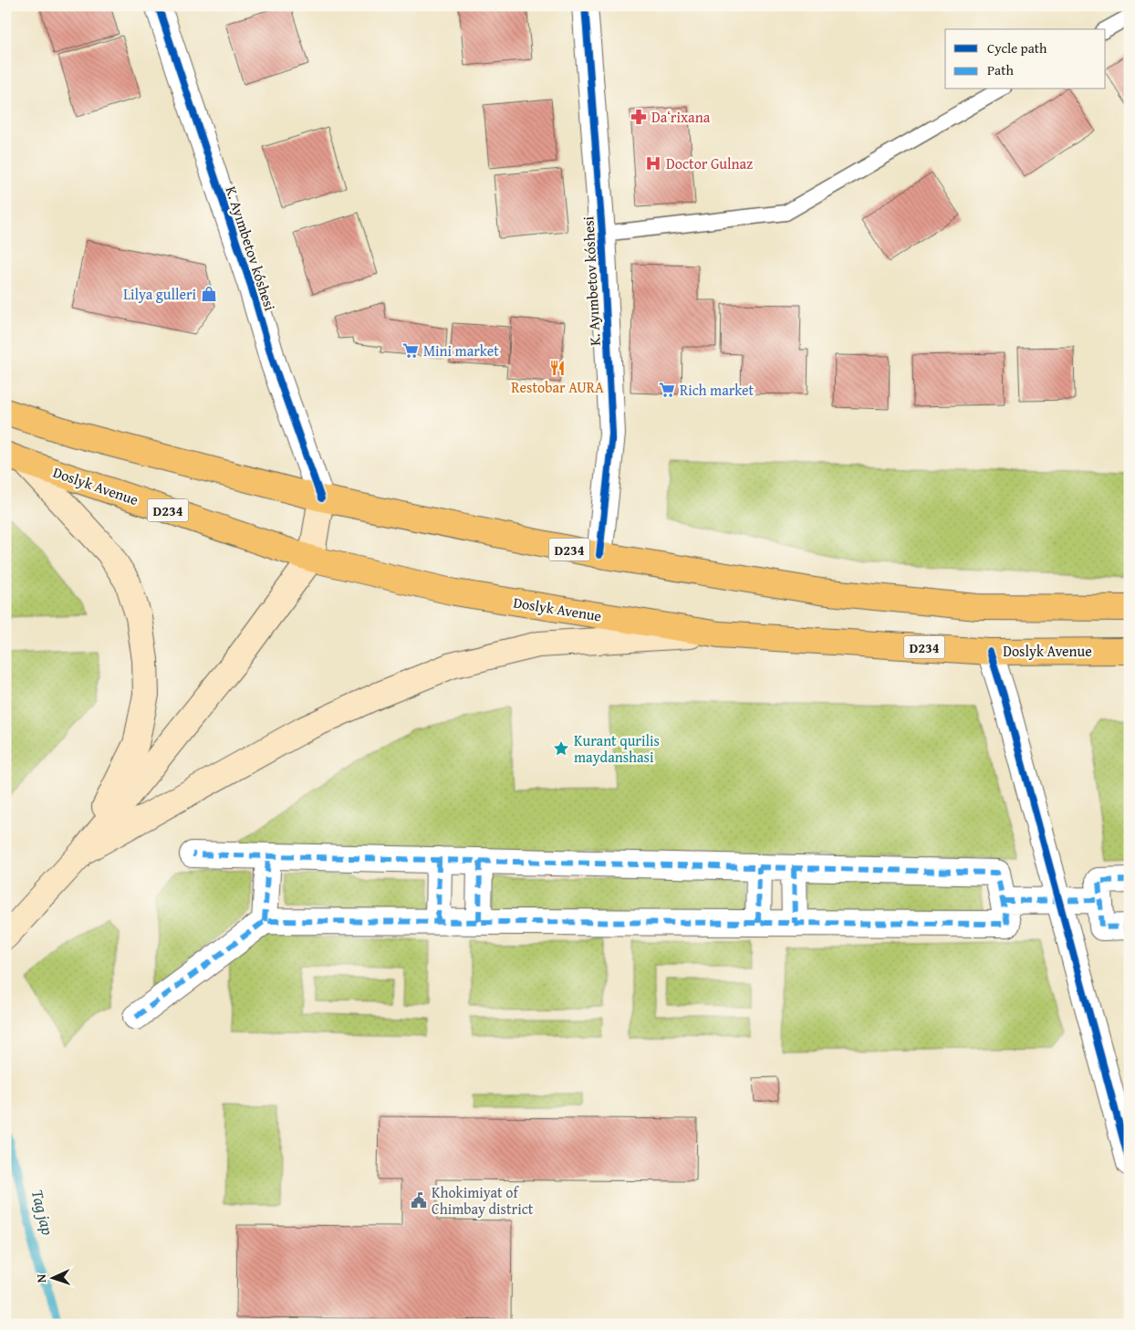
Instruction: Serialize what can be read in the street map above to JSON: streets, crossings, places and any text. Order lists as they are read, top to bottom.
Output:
{
  "streets": {
    "main road": ["Doslyk Avenue", "D234"],
    "street": ["K. Ayımbetov kóshesi"]
  },
  "crossings": [
    ["K. Ayımbetov kóshesi", "D234"]
  ],
  "water": ["Tag jap"],
  "places": {
    "pharmacy": ["Daʻrixana"],
    "hospital": ["Doctor Gulnaz"],
    "shop": ["Lilya gulleri"],
    "supermarket": ["Mini market", "Rich market"],
    "restaurant": ["Restobar AURA"],
    "place": ["Kurant qurilis maydanshasi"],
    "public building": ["Khokimiyat of Chimbay district"]
  },
  "legend": ["Cycle path", "Path"],
  "north": "left"
}
